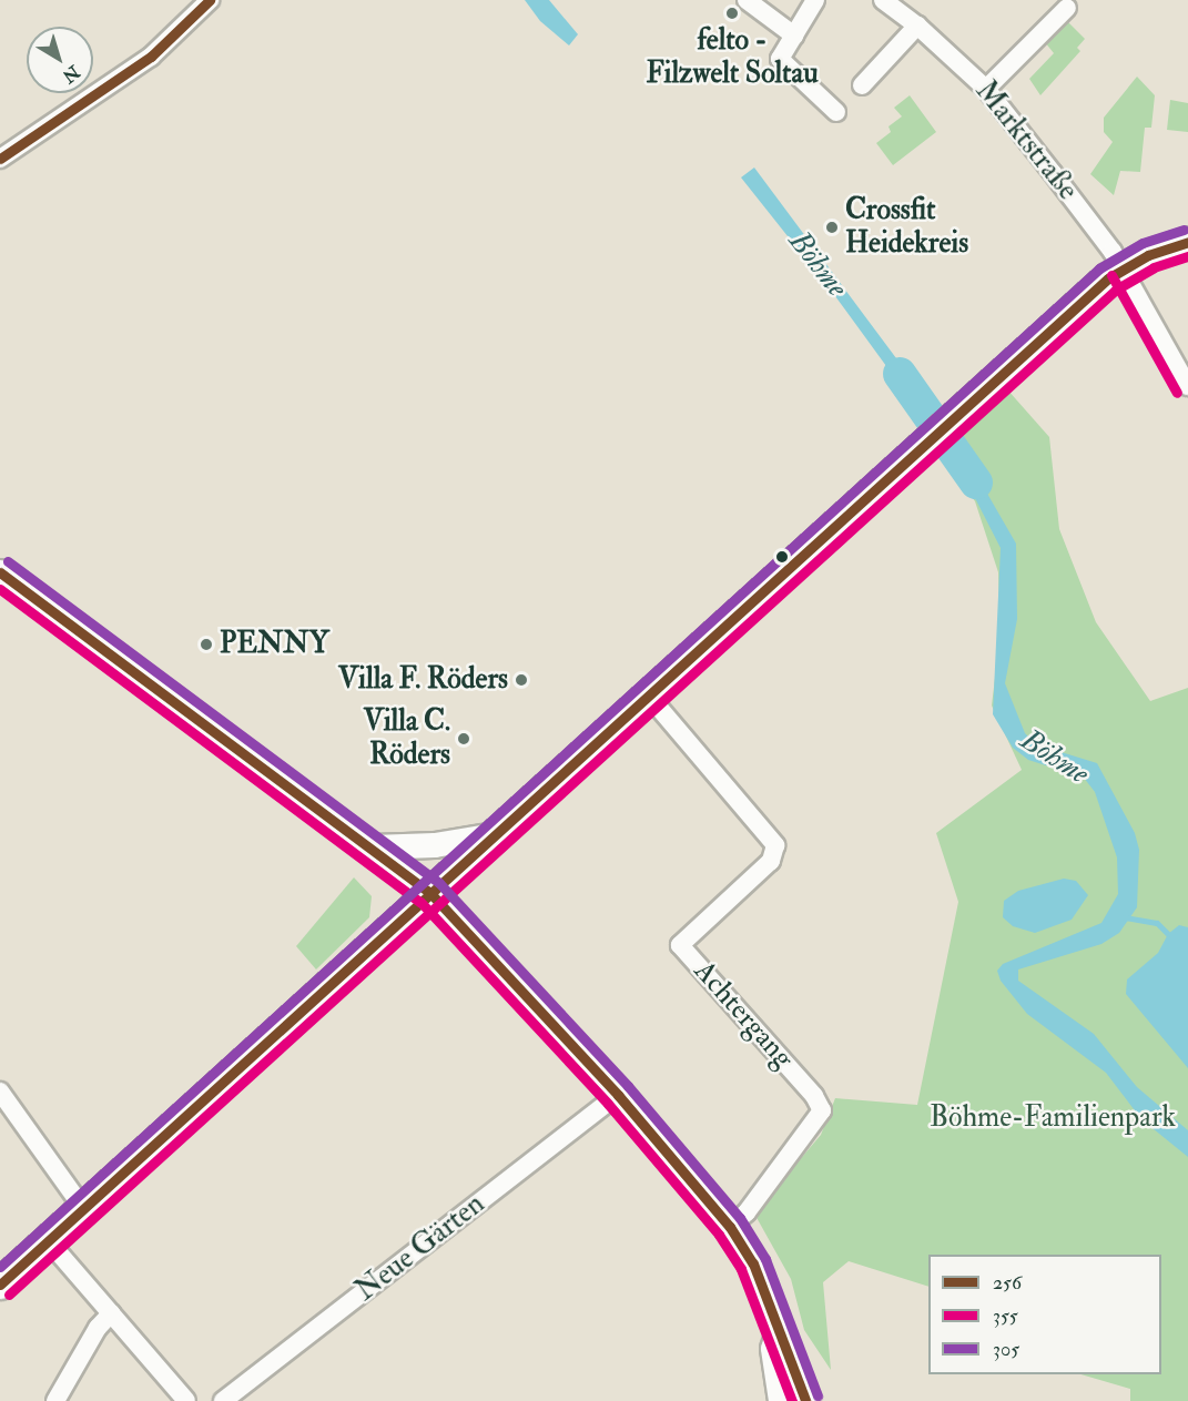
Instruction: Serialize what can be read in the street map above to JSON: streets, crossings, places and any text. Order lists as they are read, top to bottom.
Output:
{
  "streets": {
    "street": ["Marktstraße", "Achtergang", "Neue Gärten"]
  },
  "water": ["Böhme"],
  "parks": ["Böhme-Familienpark"],
  "places": [
    "felto - Filzwelt Soltau",
    "Crossfit Heidekreis",
    "PENNY",
    "Villa F. Röders",
    "Villa C. Röders"
  ],
  "lines": ["transit line 256", "transit line 305", "transit line 355"],
  "legend": ["256", "355", "305"],
  "north": "bottom right"
}
